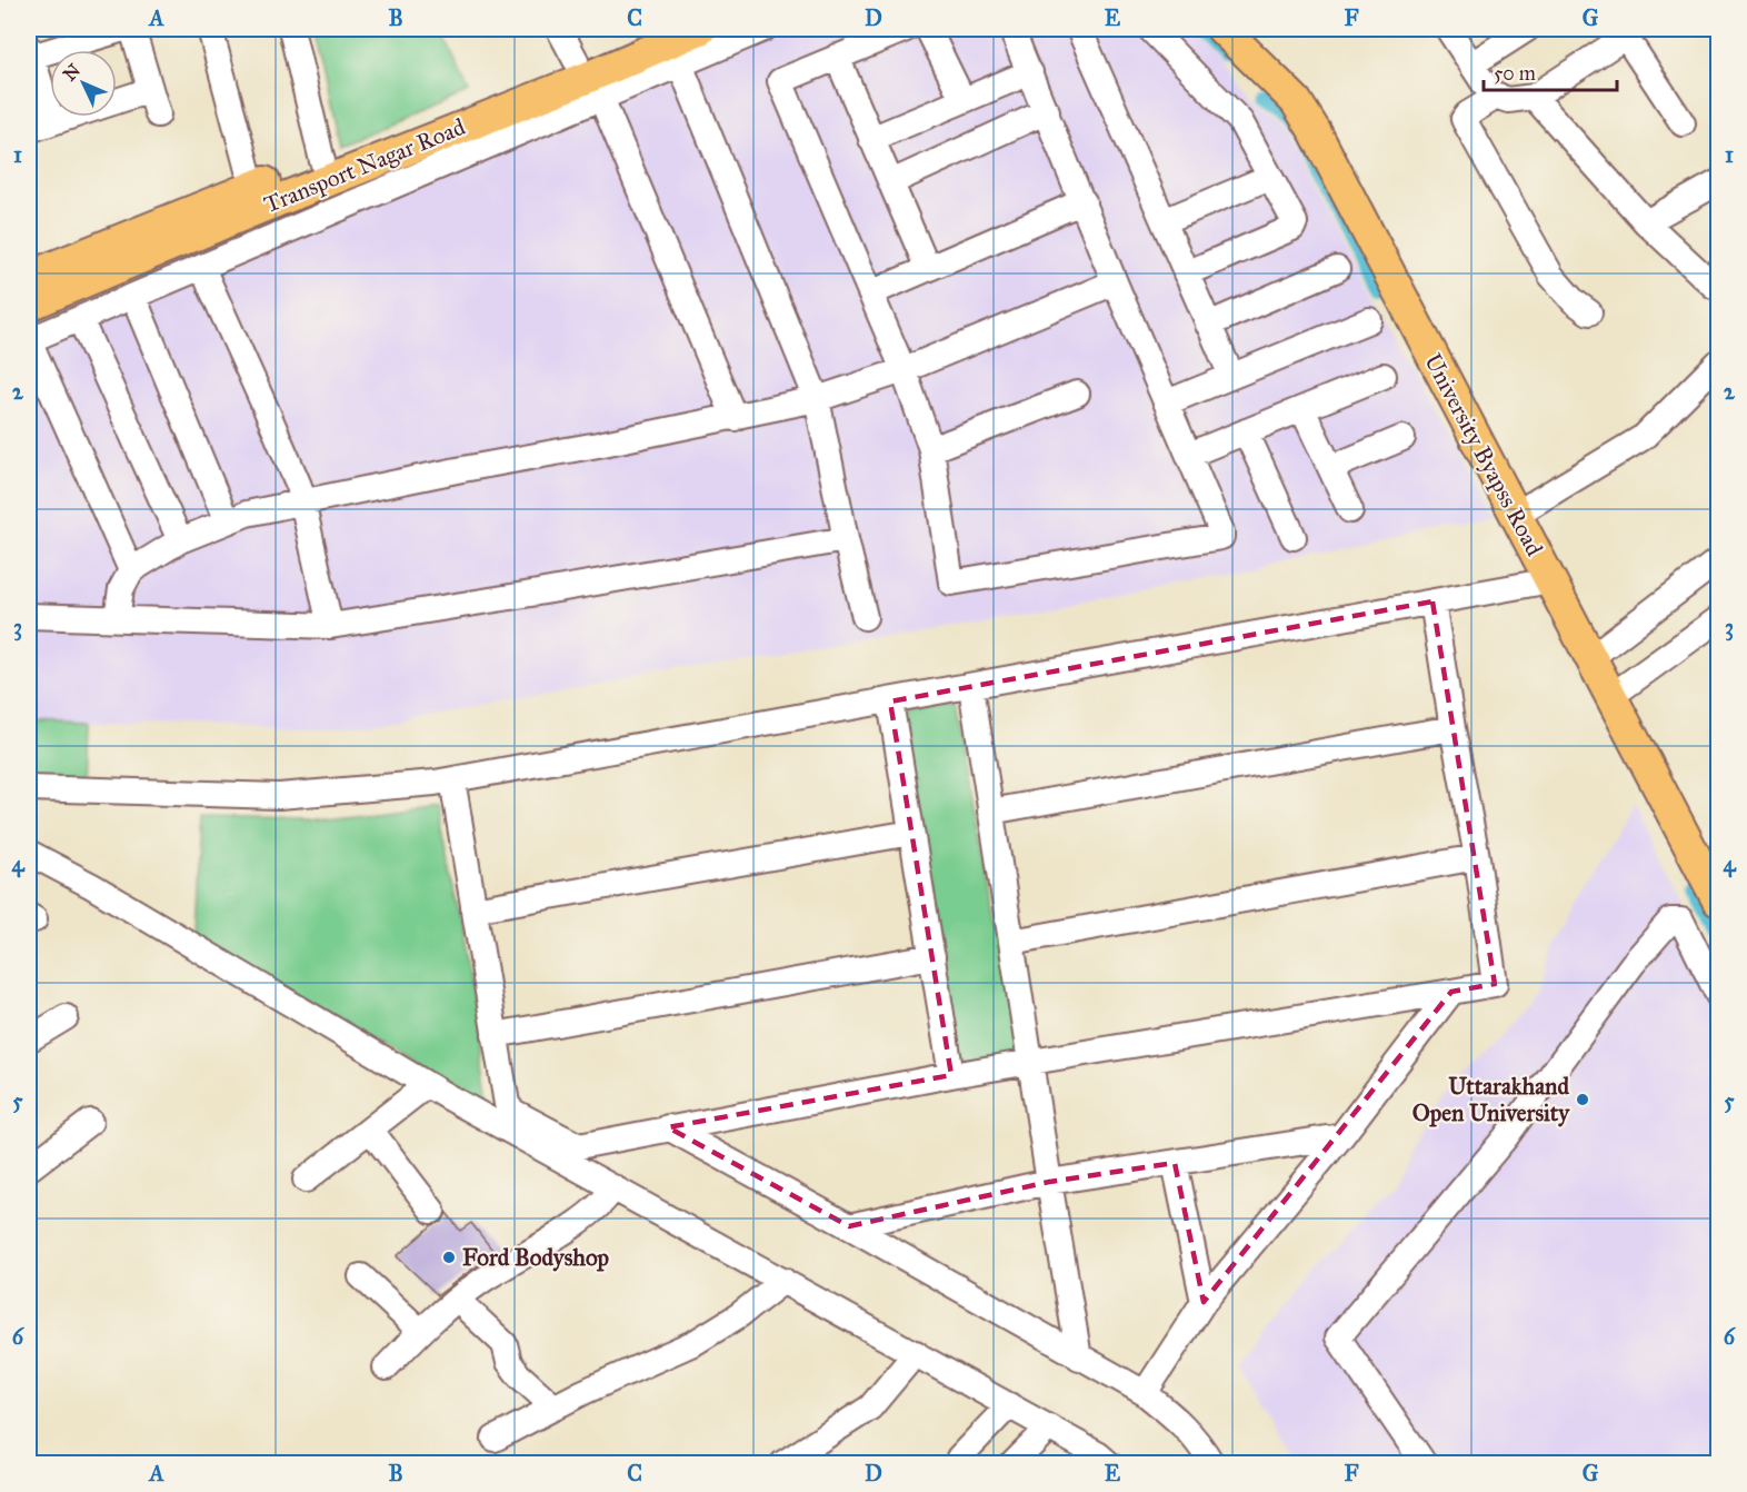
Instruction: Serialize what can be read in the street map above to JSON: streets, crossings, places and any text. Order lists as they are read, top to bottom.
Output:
{
  "streets": {
    "main road": ["Transport Nagar Road", "University Byapss Road"]
  },
  "places": ["Uttarakhand Open University", "Ford Bodyshop"],
  "scale_bar": "50 m",
  "north": "top left",
  "grid": {
    "columns": [
      "A",
      "B",
      "C",
      "D",
      "E",
      "F",
      "G"
    ],
    "rows": [
      "1",
      "2",
      "3",
      "4",
      "5",
      "6"
    ]
  }
}
